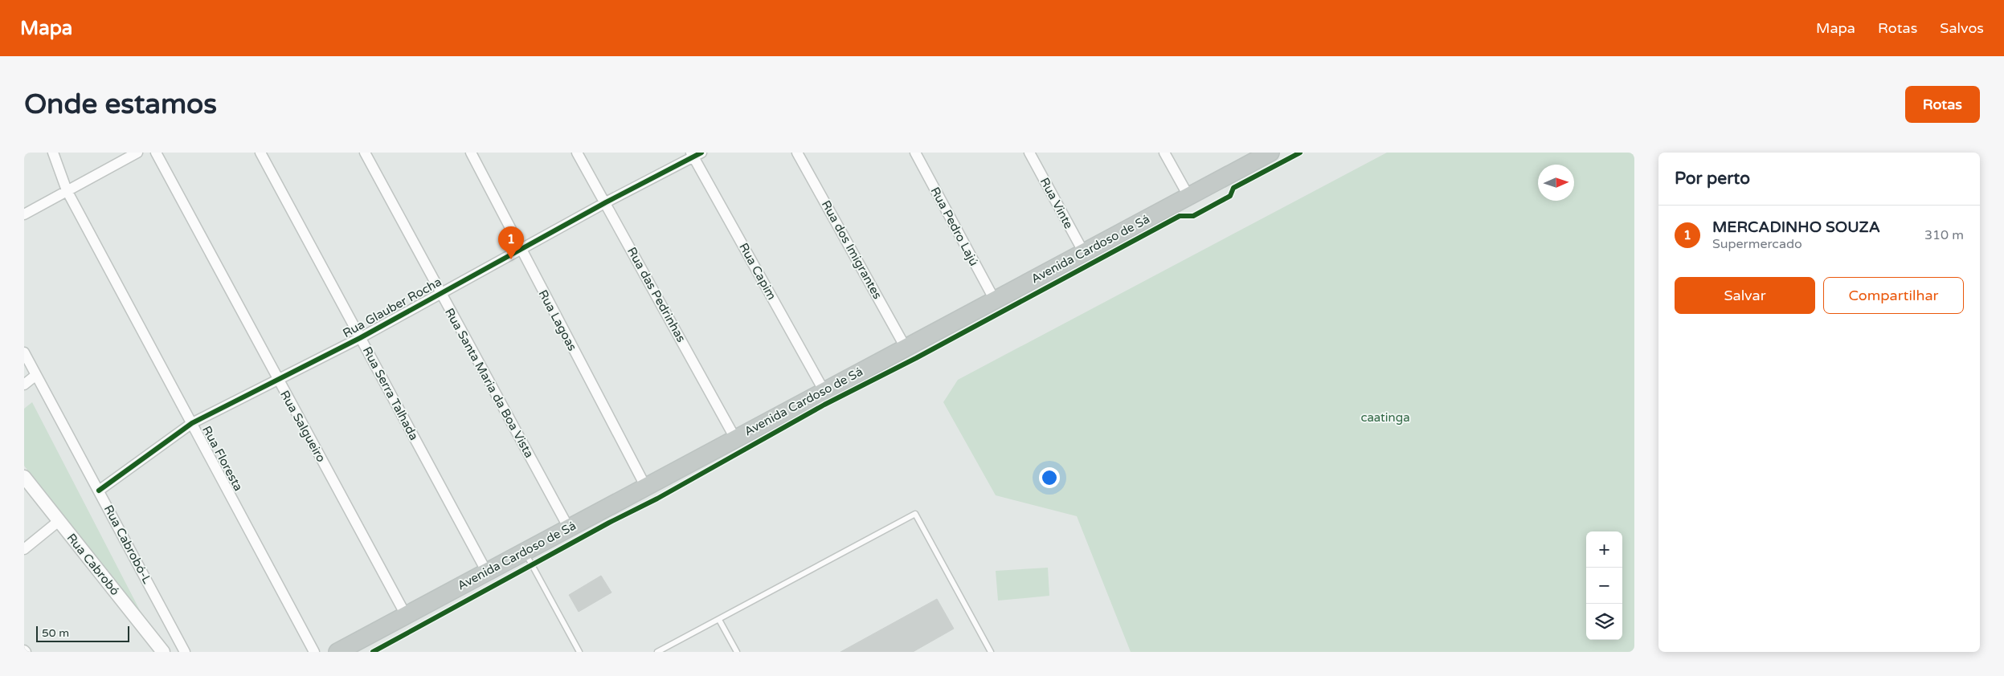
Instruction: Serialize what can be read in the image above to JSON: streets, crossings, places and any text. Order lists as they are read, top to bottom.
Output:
{
  "streets": {
    "highway": ["Avenida Cardoso de Sá"],
    "street": [
      "Rua Vinte",
      "Rua Pedro Lajú",
      "Rua dos Imigrantes",
      "Rua Capim",
      "Rua das Pedrinhas",
      "Rua Glauber Rocha",
      "Rua Lagoas",
      "Rua Santa Maria da Boa Vista",
      "Rua Serra Talhada",
      "Rua Salgueiro",
      "Rua Floresta",
      "Rua Cabrobó-L",
      "Rua Cabrobó"
    ]
  },
  "crossings": [
    ["Rua Vinte", "Avenida Cardoso de Sá"],
    ["Rua Pedro Lajú", "Avenida Cardoso de Sá"],
    ["Avenida Cardoso de Sá", "Rua dos Imigrantes"],
    ["Avenida Cardoso de Sá", "Rua Capim"],
    ["Avenida Cardoso de Sá", "Rua das Pedrinhas"],
    ["Avenida Cardoso de Sá", "Rua Lagoas"],
    ["Avenida Cardoso de Sá", "Rua Santa Maria da Boa Vista"],
    ["Avenida Cardoso de Sá", "Rua Serra Talhada"],
    ["Avenida Cardoso de Sá", "Rua Salgueiro"],
    ["Rua Capim", "Rua Glauber Rocha"],
    ["Rua das Pedrinhas", "Rua Glauber Rocha"],
    ["Rua Glauber Rocha", "Rua Lagoas"],
    ["Rua Glauber Rocha", "Rua Santa Maria da Boa Vista"],
    ["Rua Glauber Rocha", "Rua Serra Talhada"],
    ["Rua Glauber Rocha", "Rua Salgueiro"],
    ["Rua Glauber Rocha", "Rua Floresta"],
    ["Rua Glauber Rocha", "Rua Cabrobó-L"]
  ],
  "parks": ["caatinga"],
  "scale_bar": "50 m",
  "north": "right",
  "page": {
    "header": "Mapa",
    "nav": ["Mapa", "Rotas", "Salvos"],
    "buttons": [
      "Rotas",
      ["Salvar", "Compartilhar"]
    ],
    "title": "Onde estamos",
    "heading": "Por perto",
    "list": [
      {
        "mark": "1",
        "name": "MERCADINHO SOUZA",
        "note": "Supermercado",
        "value": "310 m"
      }
    ],
    "pins": "1",
    "map_buttons": ["+", "−"],
    "scale": "50 m"
  }
}
